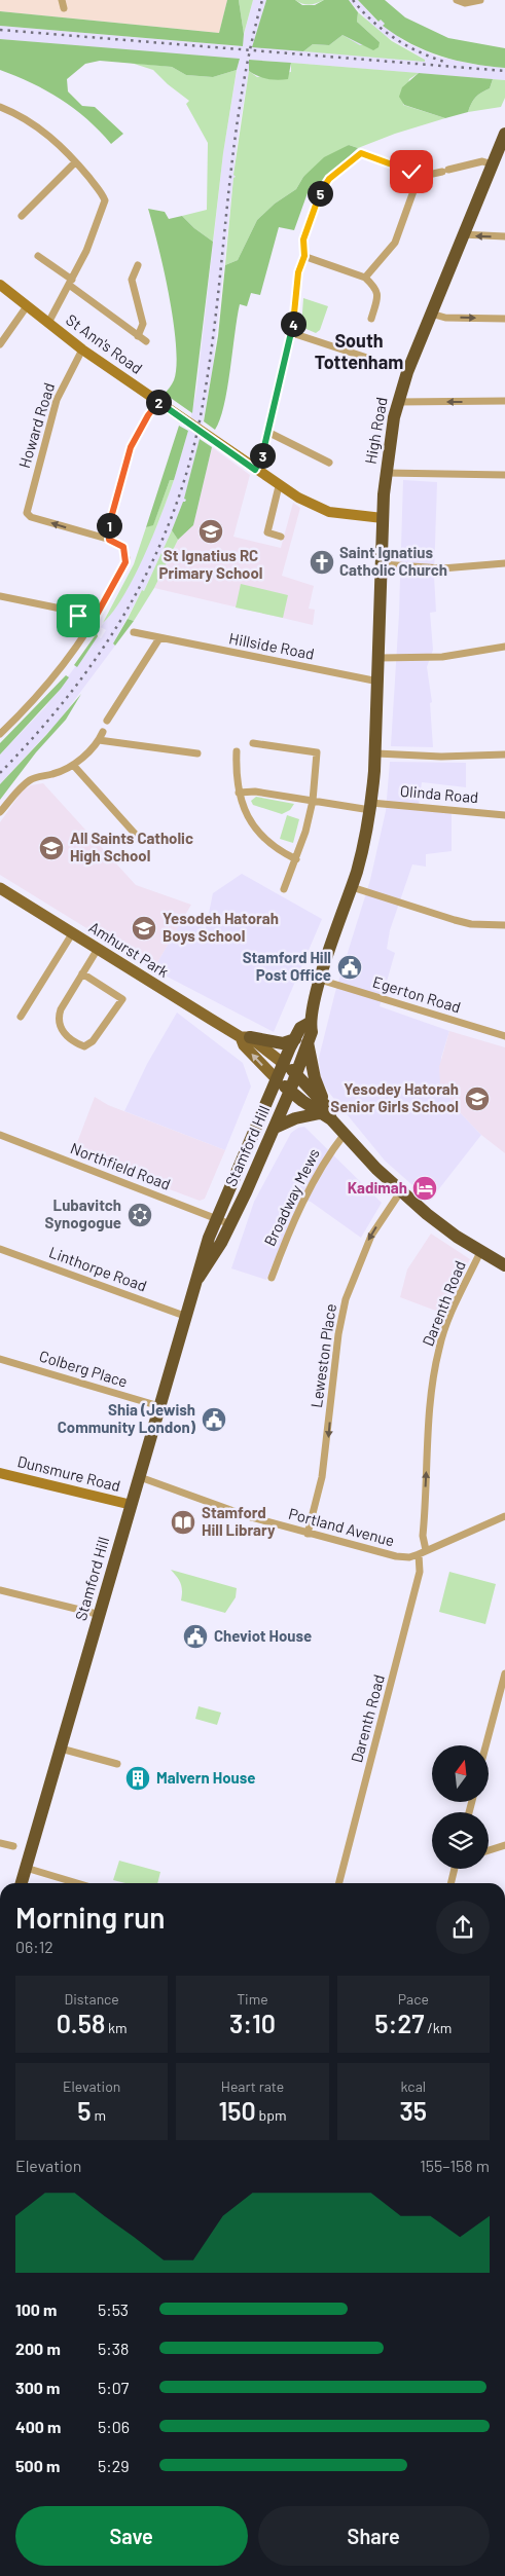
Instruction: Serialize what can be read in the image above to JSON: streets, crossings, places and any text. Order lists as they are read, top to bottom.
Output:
{
  "streets": {
    "highway": ["High Road", "Stamford Hill"],
    "main road": ["St Ann's Road", "Amhurst Park", "Dunsmure Road"],
    "street": [
      "Howard Road",
      "Hillside Road",
      "Olinda Road",
      "Egerton Road",
      "Northfield Road",
      "Broadway Mews",
      "Linthorpe Road",
      "Darenth Road",
      "Leweston Place",
      "Colberg Place",
      "Portland Avenue"
    ]
  },
  "crossings": [
    ["St Ann's Road", "Howard Road"],
    ["St Ann's Road", "High Road"],
    ["High Road", "Hillside Road"],
    ["High Road", "Stamford Hill"],
    ["Olinda Road", "Stamford Hill"],
    ["Amhurst Park", "Stamford Hill"],
    ["Egerton Road", "Stamford Hill"],
    ["Stamford Hill", "Northfield Road"],
    ["Stamford Hill", "Linthorpe Road"],
    ["Stamford Hill", "Colberg Place"],
    ["Stamford Hill", "Dunsmure Road"],
    ["Stamford Hill", "Portland Avenue"],
    ["Darenth Road", "Portland Avenue"],
    ["Leweston Place", "Portland Avenue"]
  ],
  "one_way": ["Darenth Road", "Leweston Place"],
  "districts": ["South Tottenham"],
  "places": {
    "school or university": [
      "St Ignatius RC Primary School",
      "All Saints Catholic High School",
      "Yesodeh Hatorah Boys School",
      "Yesodey Hatorah Senior Girls School"
    ],
    "church": ["Saint Ignatius Catholic Church"],
    "public building": ["Stamford Hill Post Office", "Shia (Jewish Community London)", "Cheviot House"],
    "hotel": ["Kadimah"],
    "synagogue": ["Lubavitch Synogogue"],
    "library": ["Stamford Hill Library"],
    "building": ["Malvern House"]
  },
  "north": "top",
  "page": {
    "pins": [
      "5",
      "4",
      "2",
      "3",
      "1"
    ],
    "heading": ["Morning run", "06:12"],
    "stats": [
      ["Distance", "0.58 km"],
      ["Time", "3:10"],
      ["Pace", "5:27 /km"],
      ["Elevation", "5 m"],
      ["Heart rate", "150 bpm"],
      ["kcal", "35"]
    ],
    "chart": ["Elevation", "155–158 m"],
    "list": [
      {
        "name": "100 m",
        "note": "5:53"
      },
      {
        "name": "200 m",
        "note": "5:38"
      },
      {
        "name": "300 m",
        "note": "5:07"
      },
      {
        "name": "400 m",
        "note": "5:06"
      },
      {
        "name": "500 m",
        "note": "5:29"
      }
    ],
    "buttons": ["Save", "Share"]
  }
}
